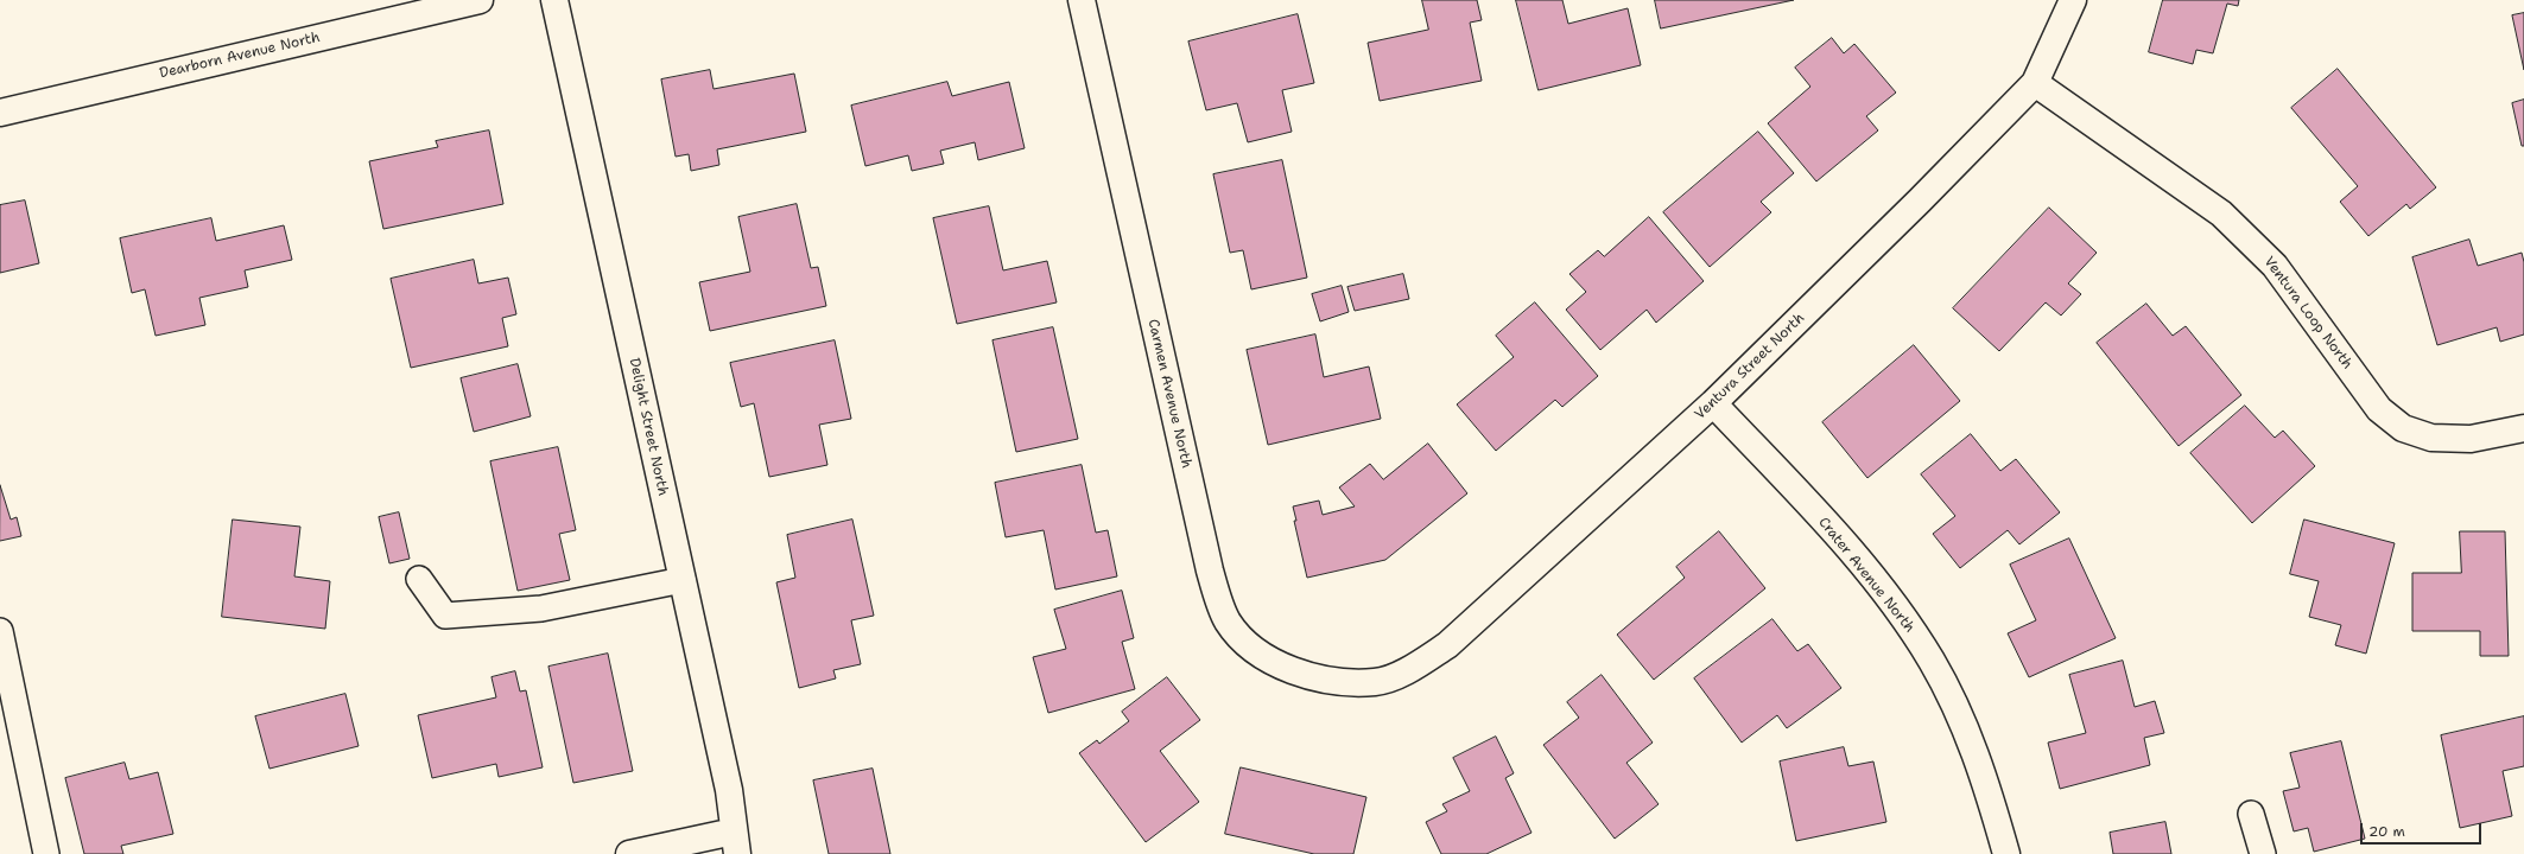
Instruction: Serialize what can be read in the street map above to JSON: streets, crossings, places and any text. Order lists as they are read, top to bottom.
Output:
{
  "streets": {
    "street": [
      "Dearborn Avenue North",
      "Ventura Loop North",
      "Ventura Street North",
      "Carmen Avenue North",
      "Delight Street North",
      "Crater Avenue North"
    ]
  },
  "crossings": [
    ["Ventura Loop North", "Ventura Street North"],
    ["Ventura Street North", "Carmen Avenue North"],
    ["Ventura Street North", "Crater Avenue North"]
  ],
  "scale_bar": "20 m"
}
